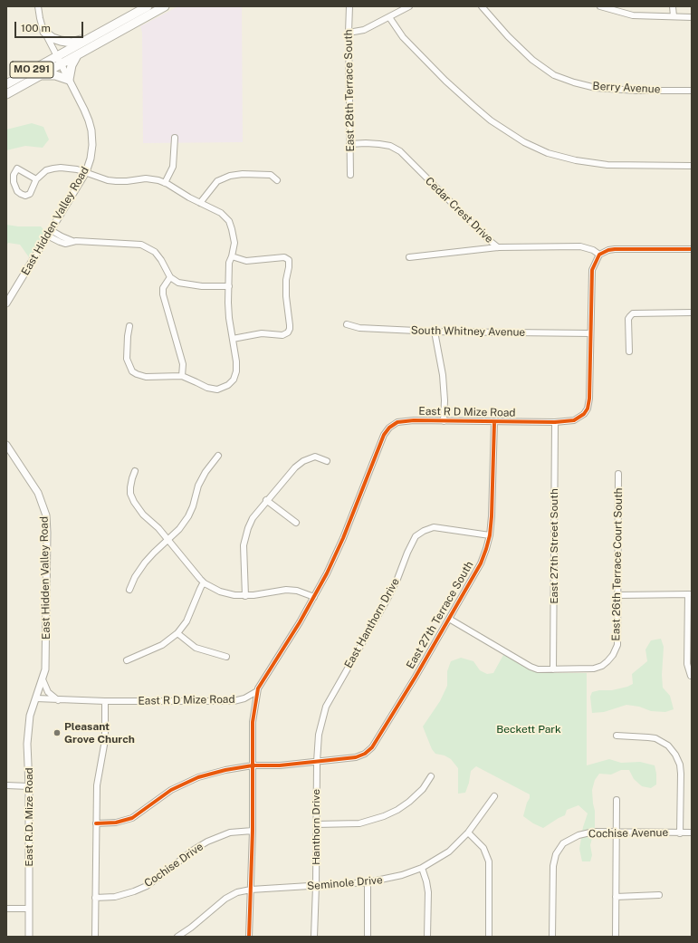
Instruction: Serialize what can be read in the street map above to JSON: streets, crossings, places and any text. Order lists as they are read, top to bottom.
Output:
{
  "streets": {
    "highway": ["MO 291"],
    "main road": ["East Hidden Valley Road", "East R.D. Mize Road"],
    "street": [
      "Berry Avenue",
      "East 28th Terrace South",
      "Cedar Crest Drive",
      "South Whitney Avenue",
      "East R D Mize Road",
      "East 27th Street South",
      "East 26th Terrace Court South",
      "East 27th Terrace South",
      "East Hanthorn Drive",
      "Hanthorn Drive",
      "Cochise Avenue",
      "Cochise Drive",
      "Seminole Drive"
    ]
  },
  "crossings": [
    ["MO 291", "East Hidden Valley Road"],
    ["East 28th Terrace South", "Cedar Crest Drive"],
    ["Cedar Crest Drive", "East R D Mize Road"],
    ["East Hidden Valley Road", "East R D Mize Road"],
    ["East Hidden Valley Road", "East R.D. Mize Road"],
    ["South Whitney Avenue", "East R D Mize Road"],
    ["East R D Mize Road", "East 27th Street South"],
    ["East R D Mize Road", "East 27th Terrace South"],
    ["East R D Mize Road", "East R.D. Mize Road"],
    ["East 27th Street South", "East 26th Terrace Court South"],
    ["East 26th Terrace Court South", "East 27th Terrace South"],
    ["East 27th Terrace South", "East Hanthorn Drive"],
    ["East 27th Terrace South", "Hanthorn Drive"],
    ["East Hanthorn Drive", "Hanthorn Drive"],
    ["Hanthorn Drive", "Seminole Drive"]
  ],
  "parks": ["Beckett Park"],
  "places": ["Pleasant Grove Church"],
  "scale_bar": "100 m"
}
